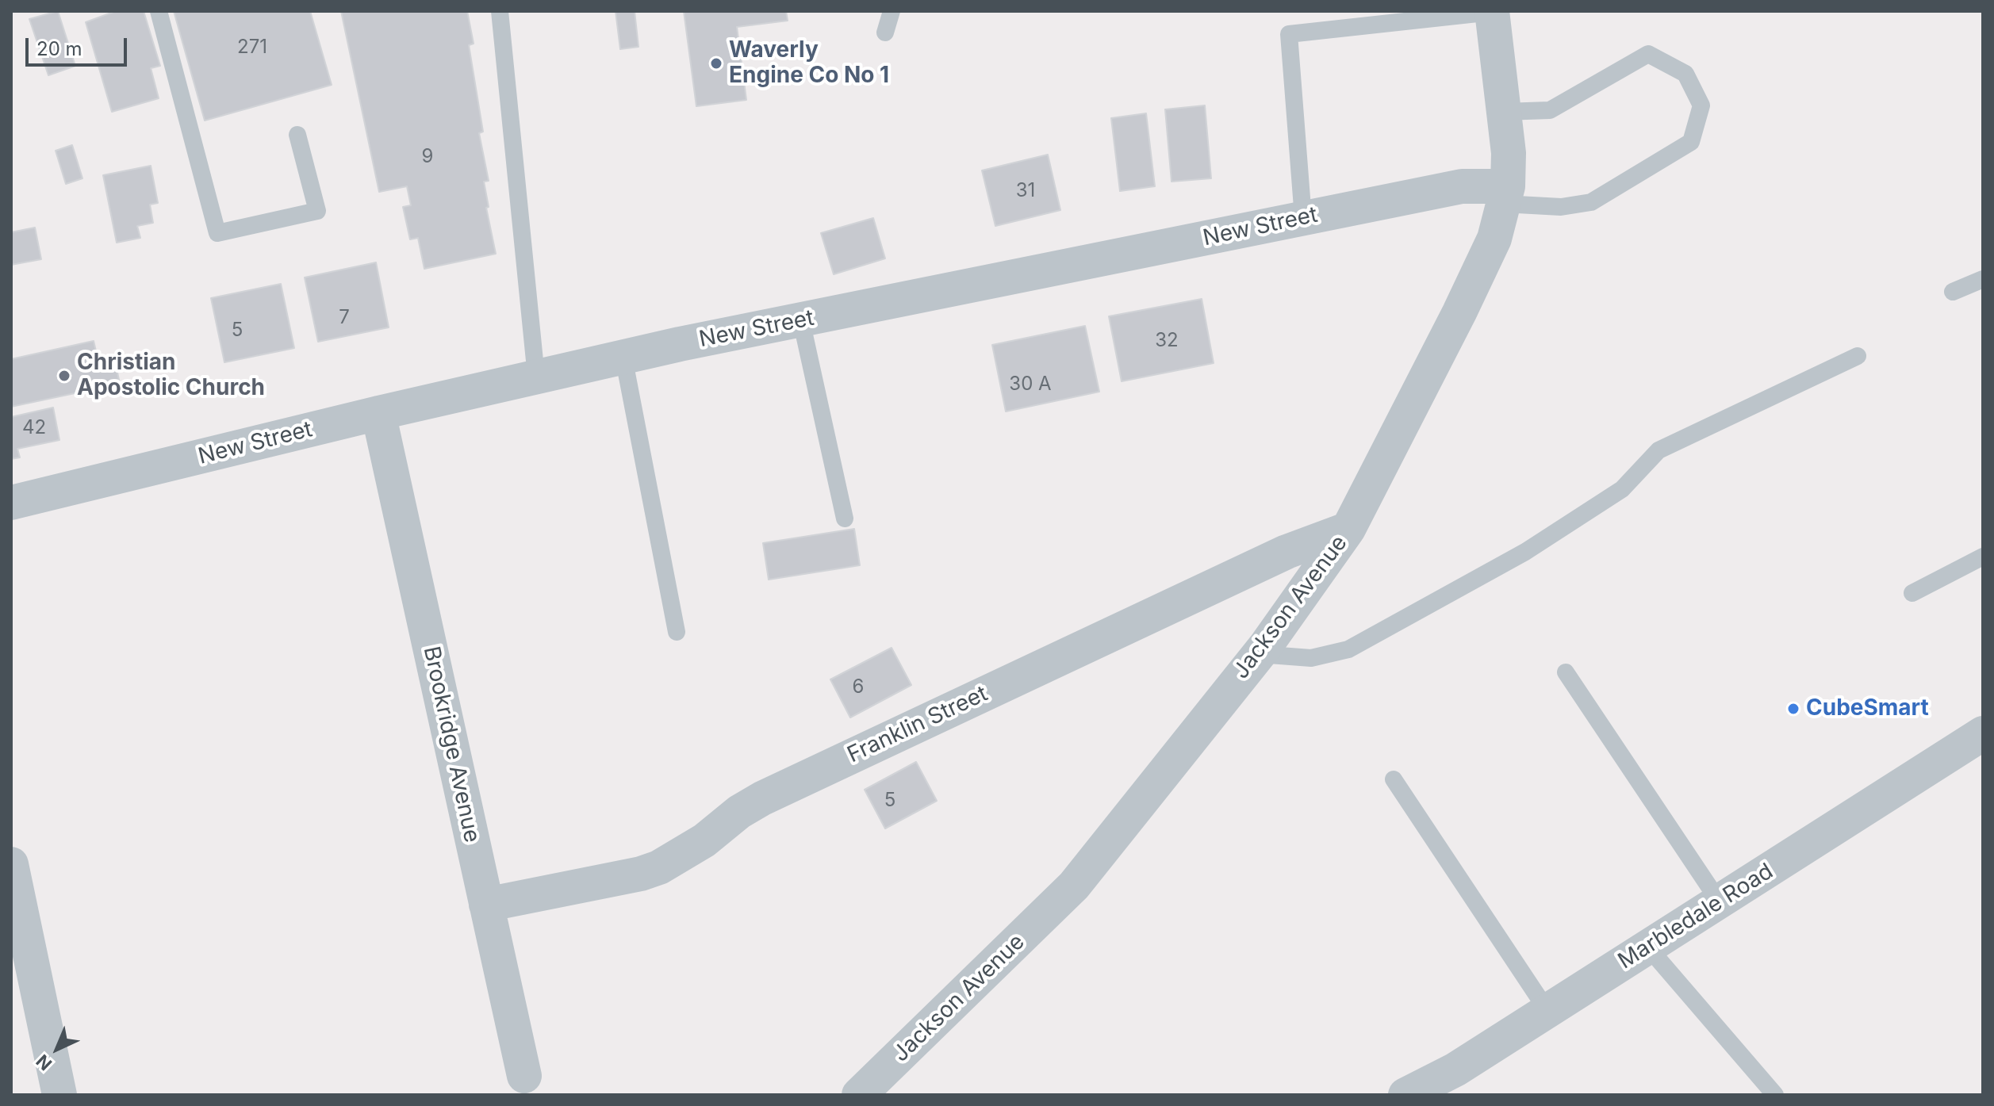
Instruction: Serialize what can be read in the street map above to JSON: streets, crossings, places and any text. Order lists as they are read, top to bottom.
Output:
{
  "streets": {
    "street": [
      "New Street",
      "Jackson Avenue",
      "Franklin Street",
      "Brookridge Avenue",
      "Marbledale Road"
    ]
  },
  "crossings": [
    ["New Street", "Jackson Avenue"],
    ["New Street", "Brookridge Avenue"],
    ["Jackson Avenue", "Franklin Street"],
    ["Franklin Street", "Brookridge Avenue"]
  ],
  "places": ["Waverly Engine Co No 1", "Christian Apostolic Church", "CubeSmart"],
  "house_numbers": [
    "271",
    "9",
    "31",
    "7",
    "5",
    "32",
    "30 A",
    "42",
    "6",
    "5"
  ],
  "scale_bar": "20 m",
  "north": "bottom left"
}
